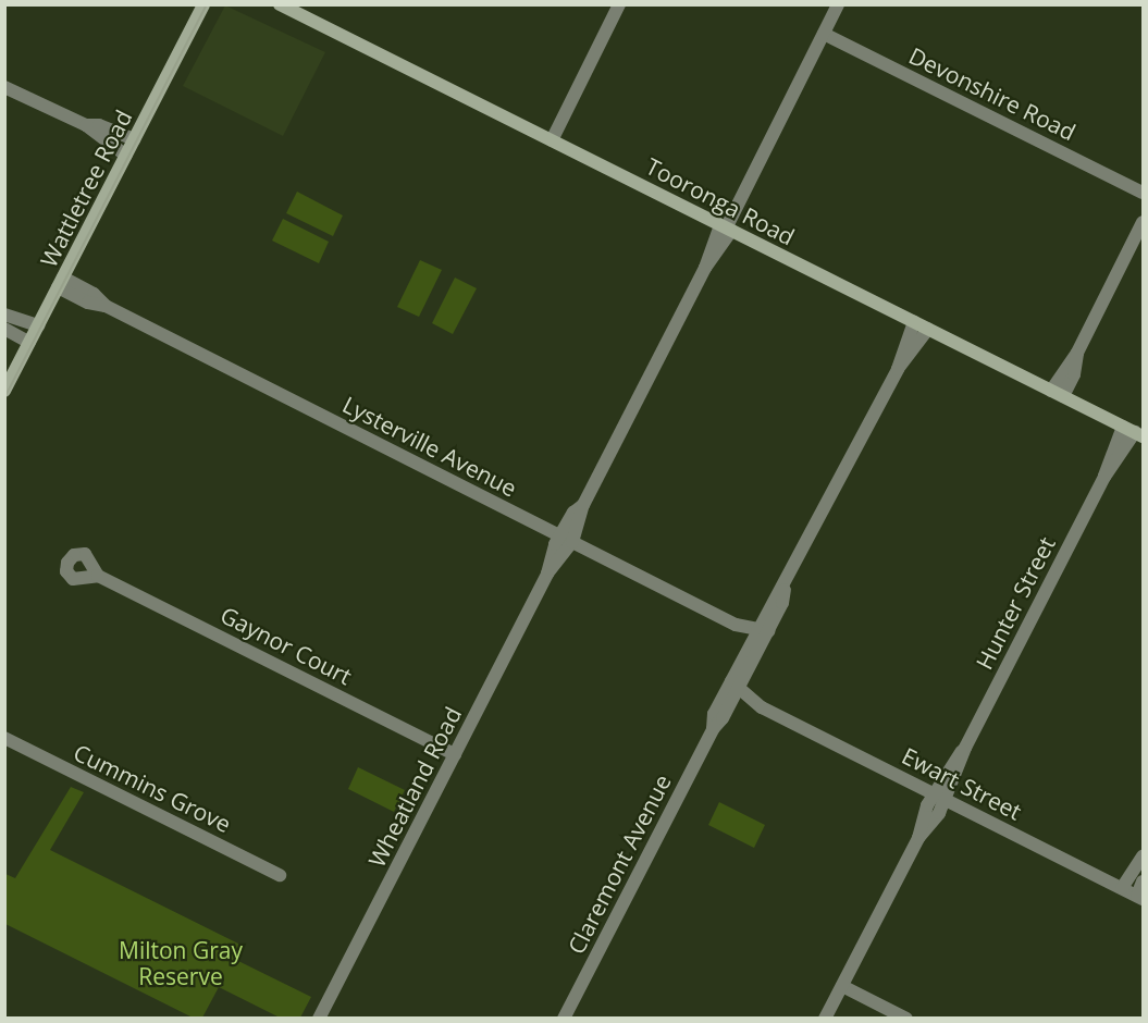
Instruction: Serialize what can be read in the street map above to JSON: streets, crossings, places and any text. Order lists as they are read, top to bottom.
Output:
{
  "streets": {
    "main road": ["Wattletree Road", "Tooronga Road"],
    "street": [
      "Devonshire Road",
      "Lysterville Avenue",
      "Hunter Street",
      "Gaynor Court",
      "Ewart Street",
      "Wheatland Road",
      "Cummins Grove",
      "Claremont Avenue"
    ]
  },
  "crossings": [
    ["Devonshire Road", "Wheatland Road"],
    ["Wattletree Road", "Lysterville Avenue"],
    ["Tooronga Road", "Hunter Street"],
    ["Tooronga Road", "Wheatland Road"],
    ["Tooronga Road", "Claremont Avenue"],
    ["Lysterville Avenue", "Wheatland Road"],
    ["Lysterville Avenue", "Claremont Avenue"],
    ["Hunter Street", "Ewart Street"],
    ["Gaynor Court", "Wheatland Road"],
    ["Ewart Street", "Claremont Avenue"]
  ],
  "parks": ["Milton Gray Reserve"]
}
